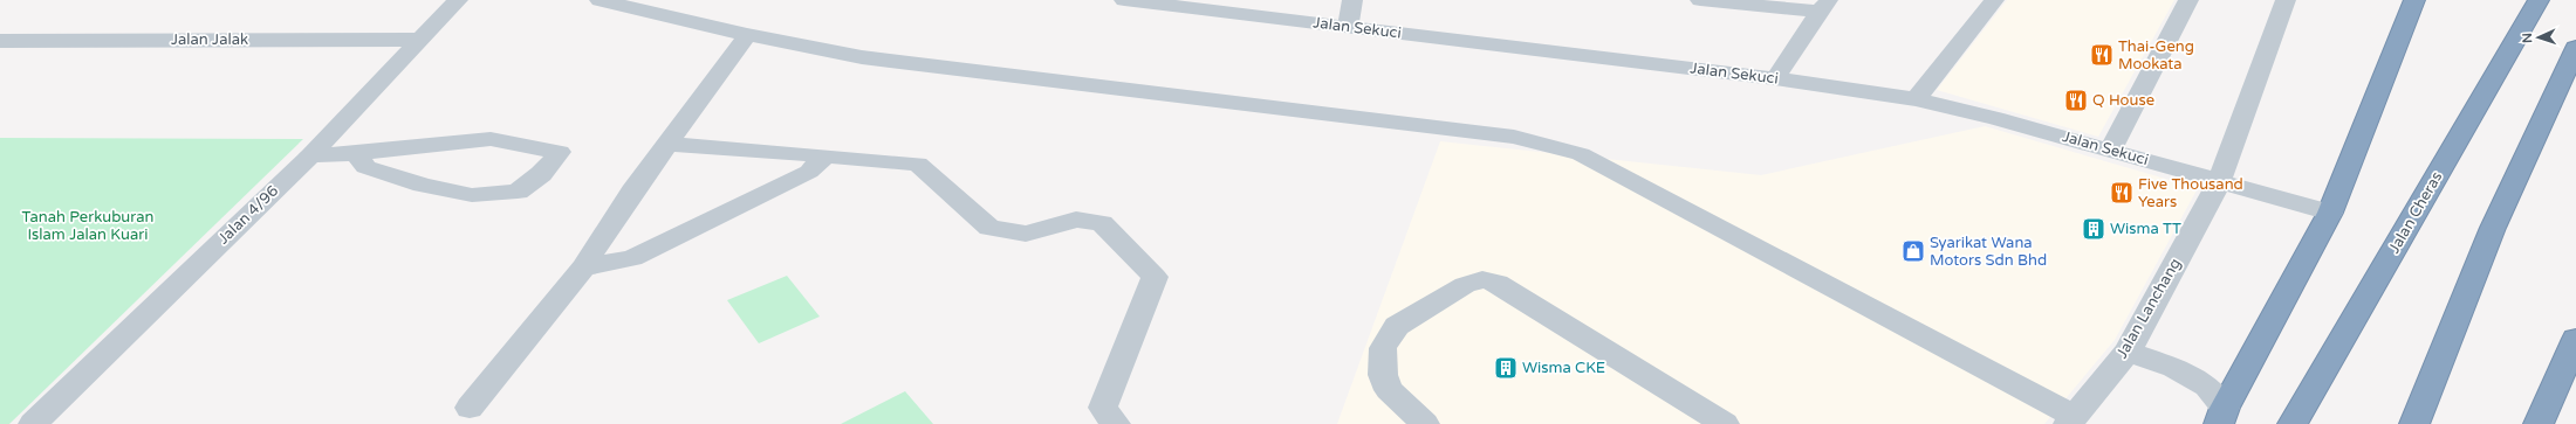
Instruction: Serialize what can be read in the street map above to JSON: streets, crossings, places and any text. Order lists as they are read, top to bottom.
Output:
{
  "streets": {
    "highway": ["Jalan Cheras"],
    "street": [
      "Jalan Sekuci",
      "Jalan Jalak",
      "Jalan 4/96",
      "Jalan Lanchang"
    ]
  },
  "crossings": [
    ["Jalan Sekuci", "Jalan Lanchang"],
    ["Jalan Jalak", "Jalan 4/96"]
  ],
  "parks": ["Tanah Perkuburan Islam Jalan Kuari"],
  "places": {
    "restaurant": ["Thai-Geng Mookata", "Q House", "Five Thousand Years"],
    "building": ["Wisma TT", "Wisma CKE"],
    "shop": ["Syarikat Wana Motors Sdn Bhd"]
  },
  "north": "left"
}
